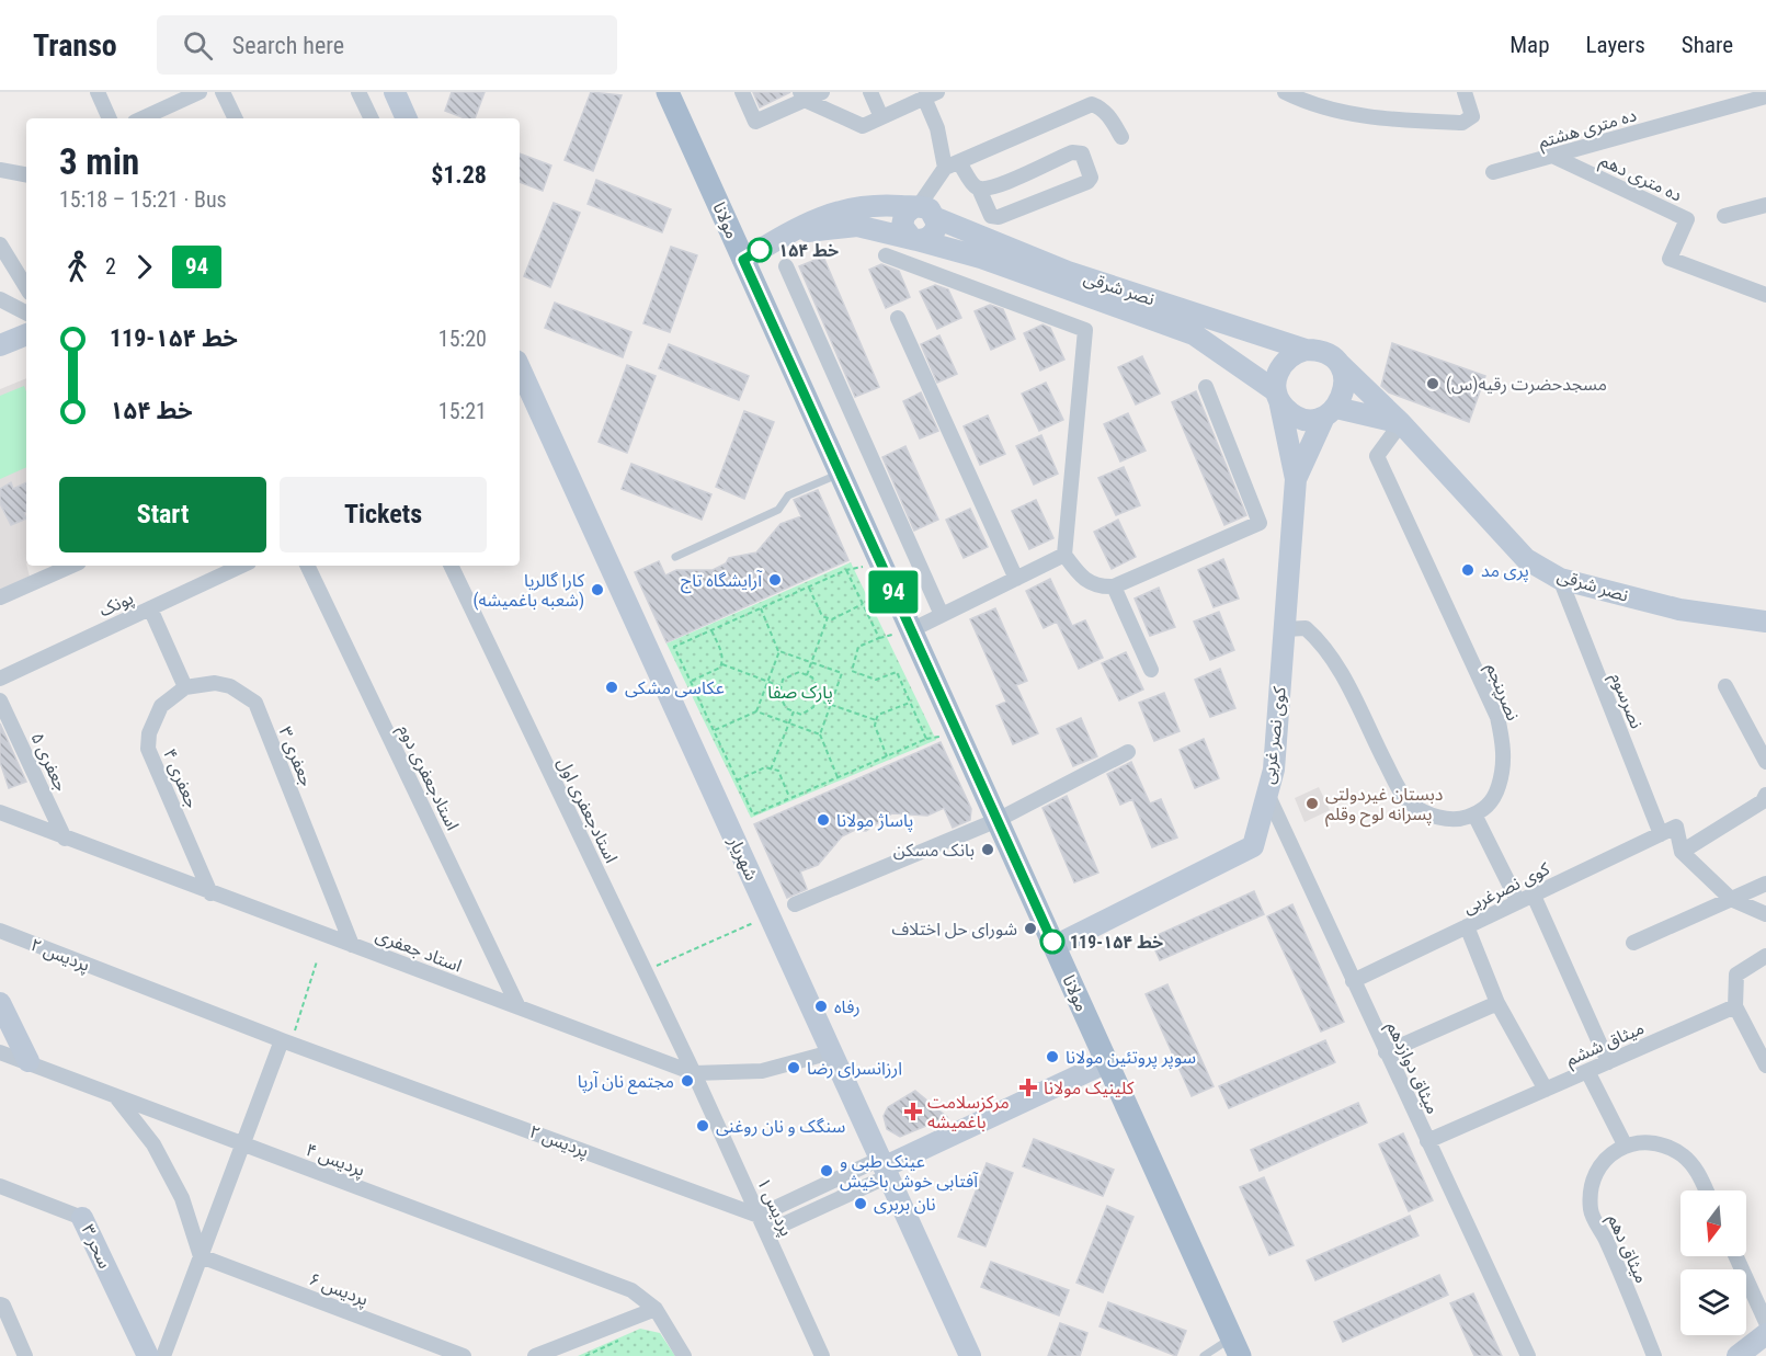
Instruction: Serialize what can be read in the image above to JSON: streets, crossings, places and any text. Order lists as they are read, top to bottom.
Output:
{
  "streets": {
    "main road": ["مولانا"],
    "street": [
      "ده متری هشتم",
      "ده متری دهم",
      "نصر شرقی",
      "پونک",
      "نصرپنجم",
      "نصرسوم",
      "کوی نصر غربی",
      "جعفری ۳",
      "جعفری ۵",
      "استادجعفری دوم",
      "جعفری ۴",
      "استادجعفری اول",
      "شهریار",
      "کوی نصرغربی",
      "استاد جعفری",
      "پردیس ۲",
      "میثاق ششم",
      "میثاق دوازدهم",
      "پردیس ۴",
      "پردیس ۱",
      "سحر ۳",
      "میثاق دهم",
      "پردیس ۶"
    ]
  },
  "crossings": [
    ["ده متری هشتم", "ده متری دهم"],
    ["مولانا", "نصر شرقی"],
    ["مولانا", "کوی نصر غربی"],
    ["نصر شرقی", "نصرپنجم"],
    ["نصر شرقی", "نصرسوم"],
    ["نصر شرقی", "کوی نصر غربی"],
    ["نصرسوم", "کوی نصرغربی"],
    ["کوی نصر غربی", "میثاق دوازدهم"],
    ["جعفری ۳", "جعفری ۴"],
    ["جعفری ۳", "استاد جعفری"],
    ["جعفری ۵", "استاد جعفری"],
    ["استادجعفری دوم", "استاد جعفری"],
    ["جعفری ۴", "استاد جعفری"],
    ["استادجعفری اول", "استاد جعفری"],
    ["استادجعفری اول", "پردیس ۱"],
    ["شهریار", "استاد جعفری"],
    ["کوی نصرغربی", "میثاق دوازدهم"],
    ["استاد جعفری", "پردیس ۱"],
    ["پردیس ۲", "پردیس ۱"],
    ["میثاق ششم", "میثاق دوازدهم"]
  ],
  "parks": ["پارک صفا"],
  "places": {
    "other": [
      "خط ۱۵۴",
      "مسجدحضرت رقیه(س)",
      "پری مد",
      "آرایشگاه تاج",
      "کارا گالریا (شعبه باغمیشه)",
      "عکاسی مشکی",
      "دبستان غیردولتی پسرانه لوح وقلم",
      "پاساژ مولانا",
      "بانک مسکن",
      "شورای حل اختلاف",
      "خط ۱۵۴-119",
      "رفاه",
      "سوپر پروتئین مولانا",
      "ارزانسرای رضا",
      "مجتمع نان آرپا",
      "سنگک و نان روغنی",
      "عینک طبی و آفتابی خوش باخیش",
      "نان بربری"
    ],
    "health": ["کلینیک مولانا", "مرکزسلامت باغمیشه"]
  },
  "lines": ["bus line 94"],
  "north": "bottom",
  "page": {
    "header": "Transo",
    "search": "Search here",
    "nav": ["Map", "Layers", "Share"],
    "on_map": "94",
    "heading": ["3 min", "15:18 – 15:21 · Bus", "$1.28"],
    "legs": ["2", "94"],
    "list": [
      {
        "name": "خط ۱۵۴-119",
        "value": "15:20"
      },
      {
        "name": "خط ۱۵۴",
        "value": "15:21"
      }
    ],
    "buttons": ["Start", "Tickets"]
  }
}
